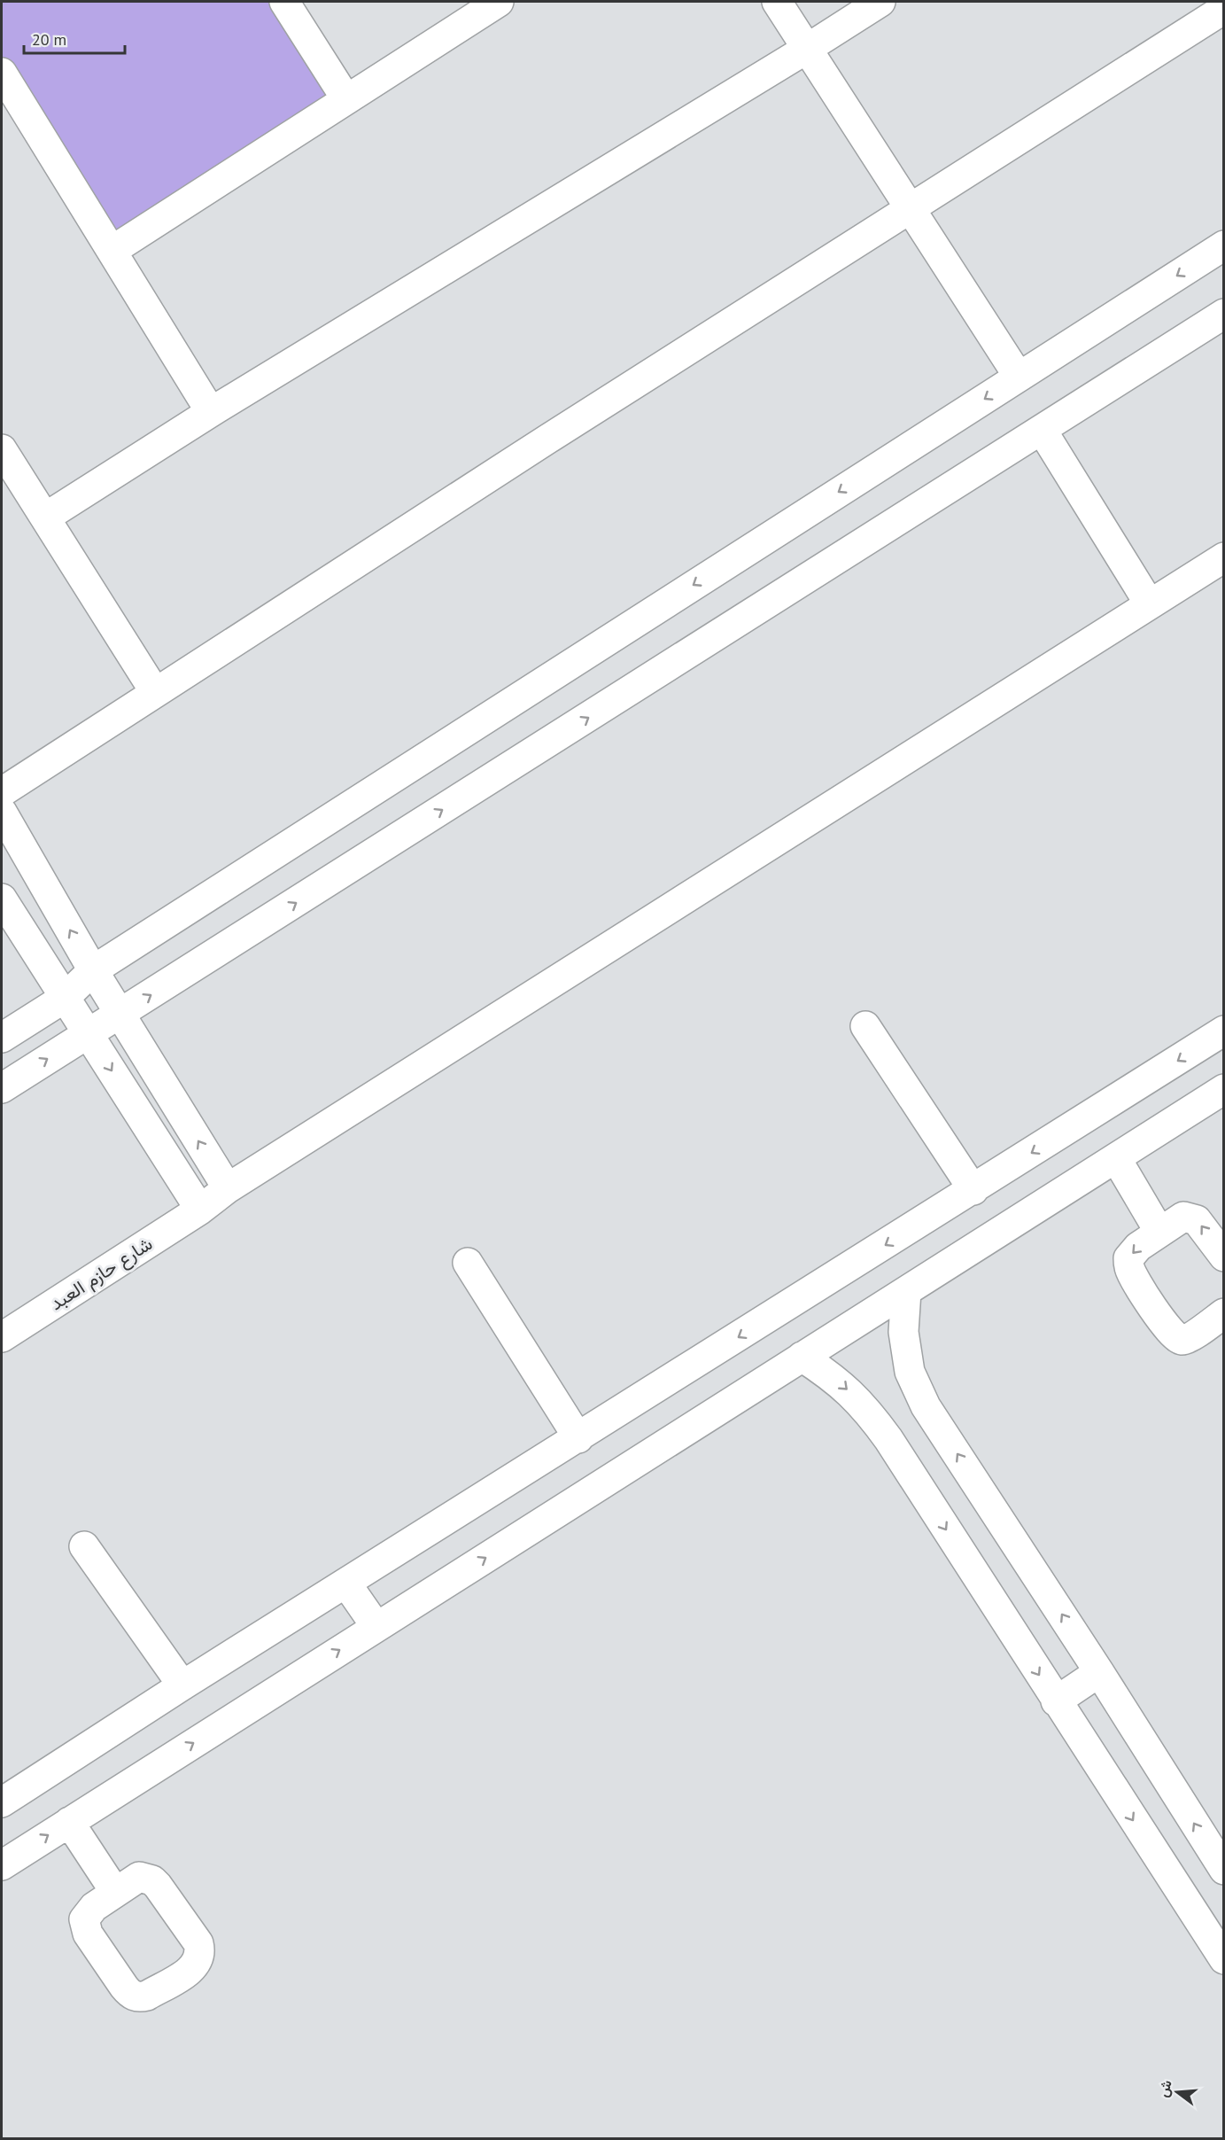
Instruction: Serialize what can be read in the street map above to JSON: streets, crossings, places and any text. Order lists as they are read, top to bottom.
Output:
{
  "streets": {
    "street": ["شارع حازم العبد"]
  },
  "scale_bar": "20 m",
  "north": "left"
}
